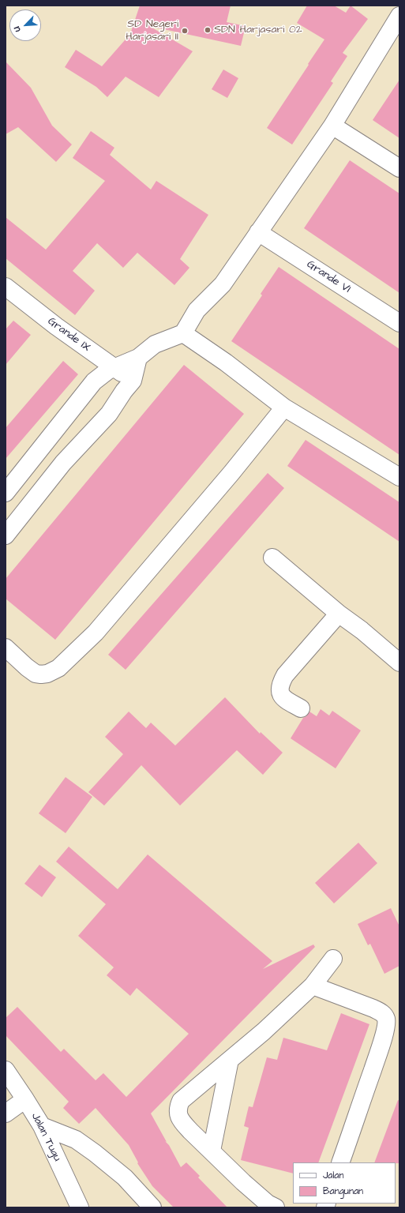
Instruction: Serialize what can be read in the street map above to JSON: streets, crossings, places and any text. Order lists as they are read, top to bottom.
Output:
{
  "streets": {
    "street": ["Grande VI", "Grande IX", "Jalan Tugu"]
  },
  "places": ["SDN Harjasari 02", "SD Negeri Harjasari II"],
  "legend": ["Jalan", "Bangunan"],
  "north": "bottom left"
}
